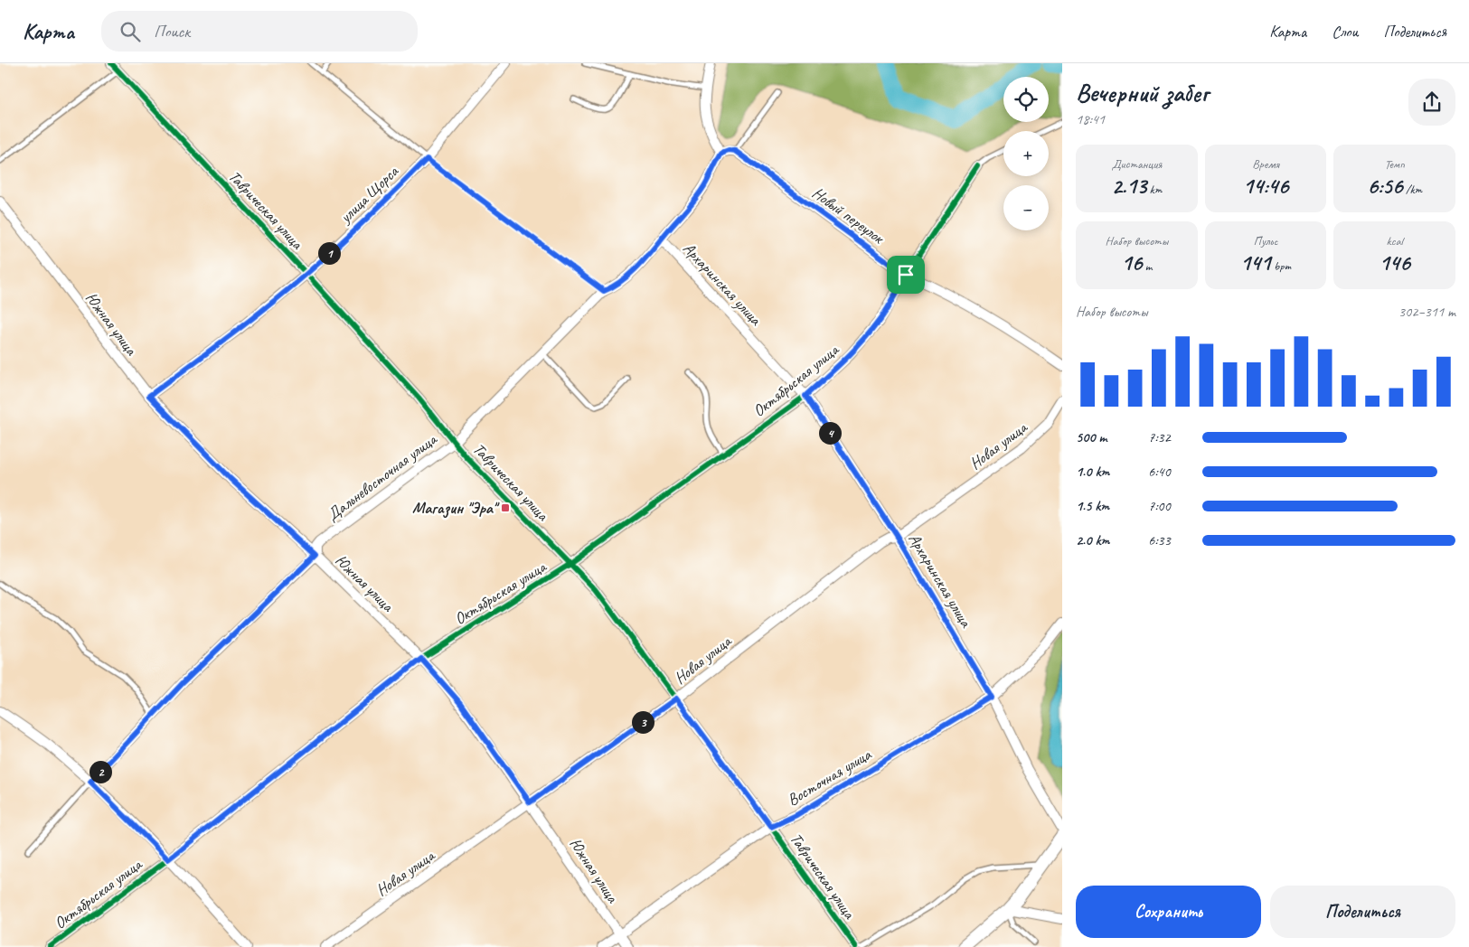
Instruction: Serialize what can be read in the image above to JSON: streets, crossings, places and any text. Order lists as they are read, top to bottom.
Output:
{
  "streets": {
    "street": [
      "улица Щорса",
      "Таврическая улица",
      "Новый переулок",
      "Архаринская улица",
      "Южная улица",
      "Октябрьская улица",
      "Новая улица",
      "Дальневосточная улица",
      "Восточная улица"
    ]
  },
  "crossings": [
    ["улица Щорса", "Таврическая улица"],
    ["улица Щорса", "Южная улица"],
    ["Таврическая улица", "Октябрьская улица"],
    ["Таврическая улица", "Новая улица"],
    ["Таврическая улица", "Дальневосточная улица"],
    ["Таврическая улица", "Восточная улица"],
    ["Новый переулок", "Октябрьская улица"],
    ["Архаринская улица", "Октябрьская улица"],
    ["Архаринская улица", "Новая улица"],
    ["Архаринская улица", "Дальневосточная улица"],
    ["Архаринская улица", "Восточная улица"],
    ["Южная улица", "Октябрьская улица"],
    ["Южная улица", "Новая улица"],
    ["Южная улица", "Дальневосточная улица"],
    ["Южная улица", "Восточная улица"]
  ],
  "places": {
    "transit": ["Магазин \"Эра\""]
  },
  "page": {
    "header": "Карта",
    "search": "Поиск",
    "nav": ["Карта", "Слои", "Поделиться"],
    "heading": ["Вечерний забег", "18:41"],
    "map_buttons": ["+", "−"],
    "stats": [
      ["Дистанция", "2.13 km"],
      ["Время", "14:46"],
      ["Темп", "6:56 /km"],
      ["Набор высоты", "16 m"],
      ["Пульс", "141 bpm"],
      ["kcal", "146"]
    ],
    "pins": [
      "1",
      "4",
      "3",
      "2"
    ],
    "chart": ["Набор высоты", "302–311 m"],
    "list": [
      {
        "name": "500 m",
        "note": "7:32"
      },
      {
        "name": "1.0 km",
        "note": "6:40"
      },
      {
        "name": "1.5 km",
        "note": "7:00"
      },
      {
        "name": "2.0 km",
        "note": "6:33"
      }
    ],
    "buttons": ["Сохранить", "Поделиться"]
  }
}
